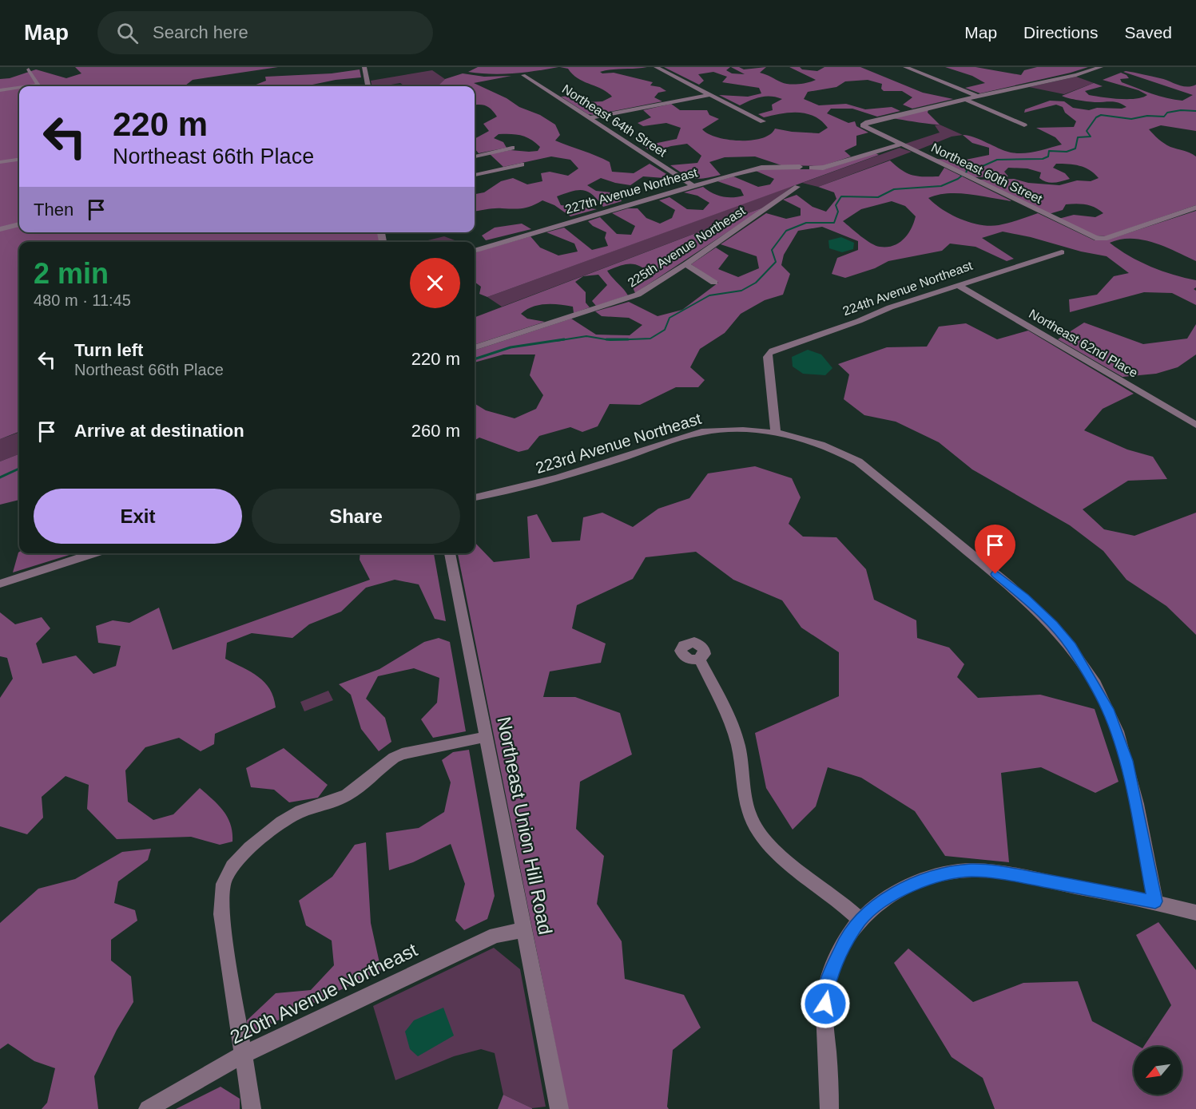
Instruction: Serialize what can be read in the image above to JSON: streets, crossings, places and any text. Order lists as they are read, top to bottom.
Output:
{
  "streets": {
    "street": [
      "Northeast 64th Street",
      "Northeast 60th Street",
      "227th Avenue Northeast",
      "225th Avenue Northeast",
      "224th Avenue Northeast",
      "Northeast 62nd Place",
      "223rd Avenue Northeast",
      "Northeast Union Hill Road",
      "220th Avenue Northeast"
    ]
  },
  "crossings": [
    ["Northeast 64th Street", "227th Avenue Northeast"],
    ["224th Avenue Northeast", "Northeast 62nd Place"],
    ["224th Avenue Northeast", "223rd Avenue Northeast"],
    ["Northeast Union Hill Road", "220th Avenue Northeast"]
  ],
  "north": "bottom left",
  "page": {
    "header": "Map",
    "search": "Search here",
    "nav": ["Map", "Directions", "Saved"],
    "turn": ["220 m", "Northeast 66th Place"],
    "then": "Then",
    "heading": ["2 min", "480 m · 11:45"],
    "list": [
      {
        "name": "Turn left",
        "note": "Northeast 66th Place",
        "value": "220 m"
      },
      {
        "name": "Arrive at destination",
        "value": "260 m"
      }
    ],
    "buttons": ["Exit", "Share"]
  }
}
